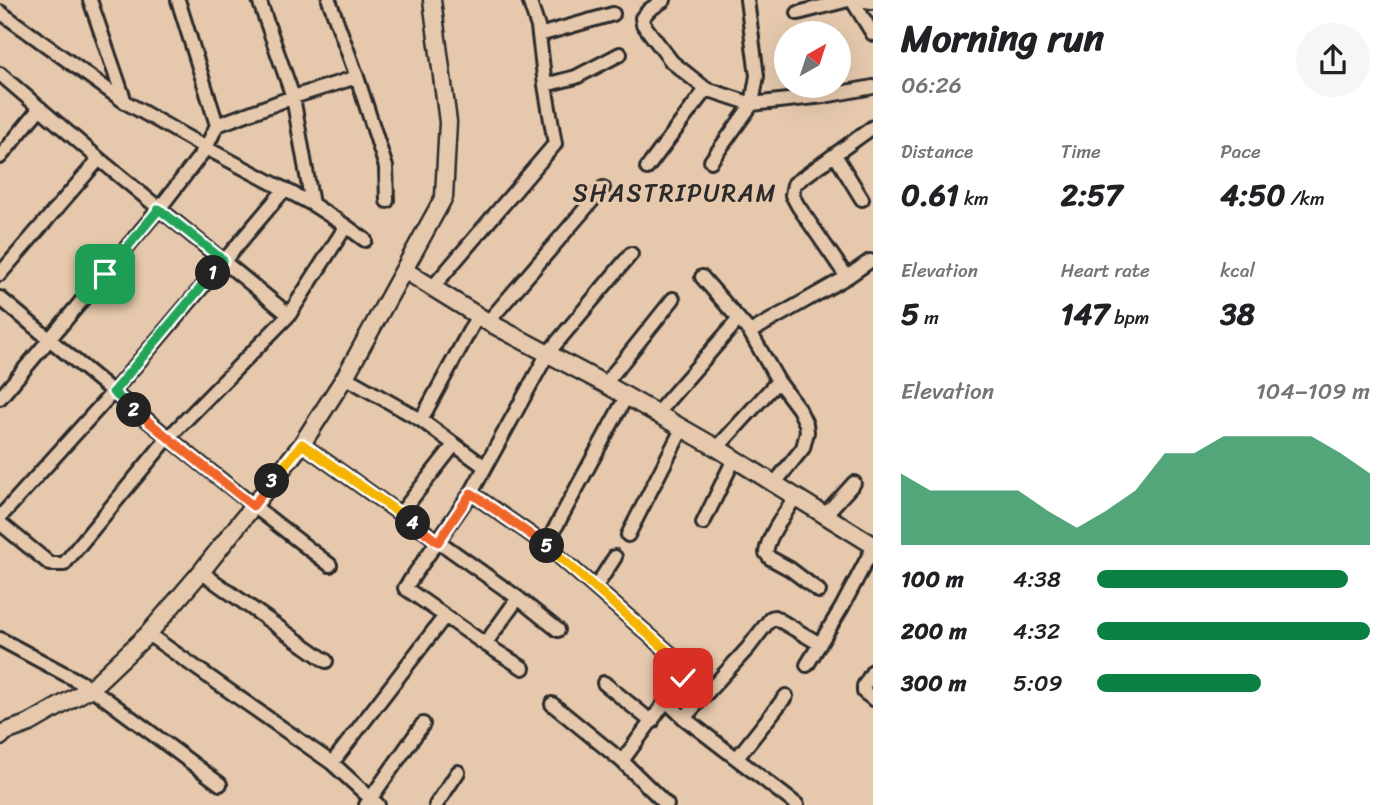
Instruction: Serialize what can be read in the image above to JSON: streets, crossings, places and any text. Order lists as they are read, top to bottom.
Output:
{
  "districts": ["SHASTRIPURAM"],
  "north": "top right",
  "page": {
    "heading": ["Morning run", "06:26"],
    "stats": [
      ["Distance", "0.61 km"],
      ["Time", "2:57"],
      ["Pace", "4:50 /km"],
      ["Elevation", "5 m"],
      ["Heart rate", "147 bpm"],
      ["kcal", "38"]
    ],
    "pins": [
      "1",
      "2",
      "3",
      "4",
      "5"
    ],
    "chart": ["Elevation", "104–109 m"],
    "list": [
      {
        "name": "100 m",
        "note": "4:38"
      },
      {
        "name": "200 m",
        "note": "4:32"
      },
      {
        "name": "300 m",
        "note": "5:09"
      }
    ]
  }
}
